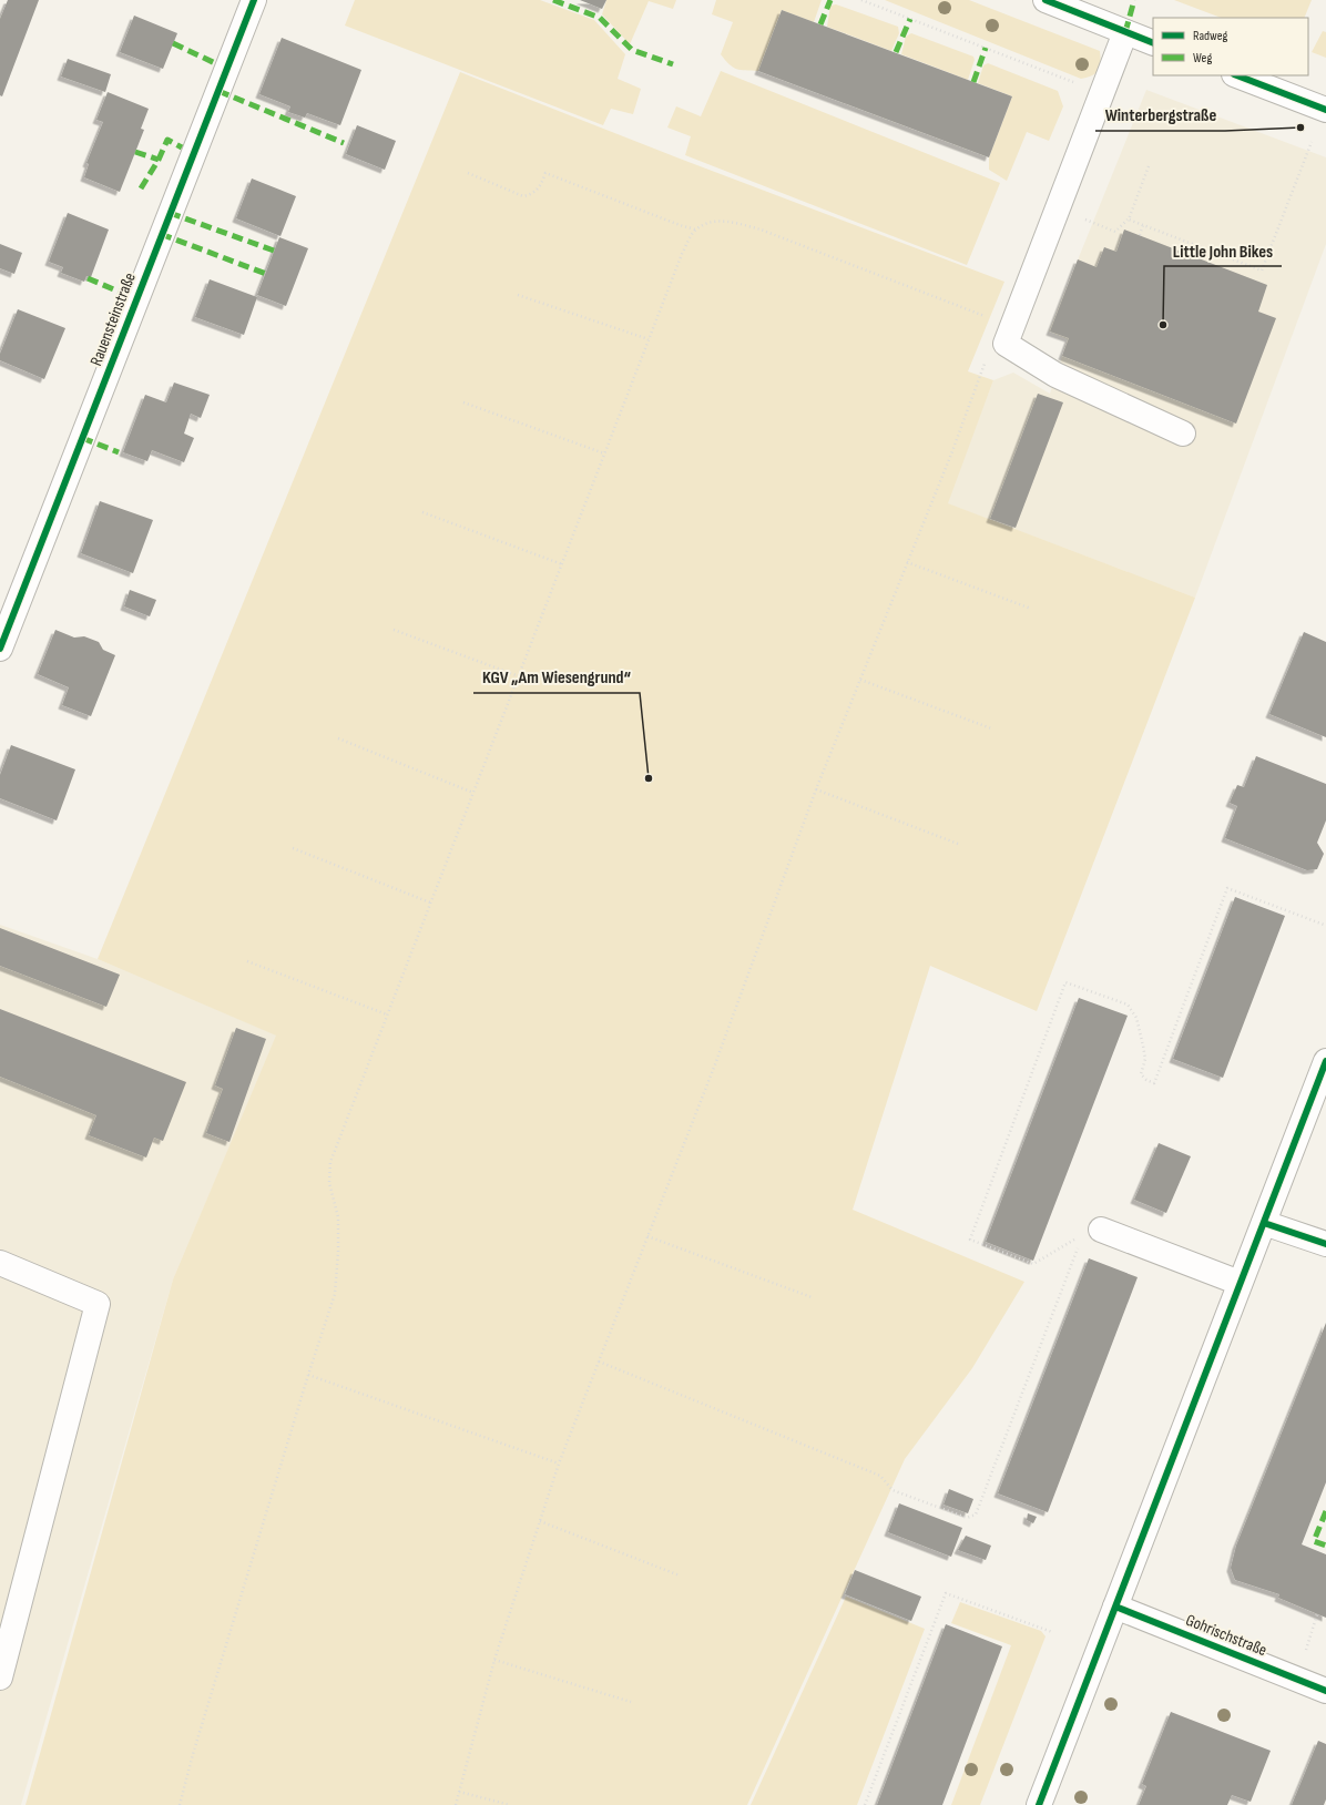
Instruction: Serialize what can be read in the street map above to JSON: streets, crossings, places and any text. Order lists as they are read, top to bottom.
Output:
{
  "streets": {
    "main road": ["Rauensteinstraße", "Gohrischstraße"]
  },
  "places": ["Winterbergstraße", "Little John Bikes", "KGV „Am Wiesengrund“"],
  "legend": ["Radweg", "Weg"]
}
